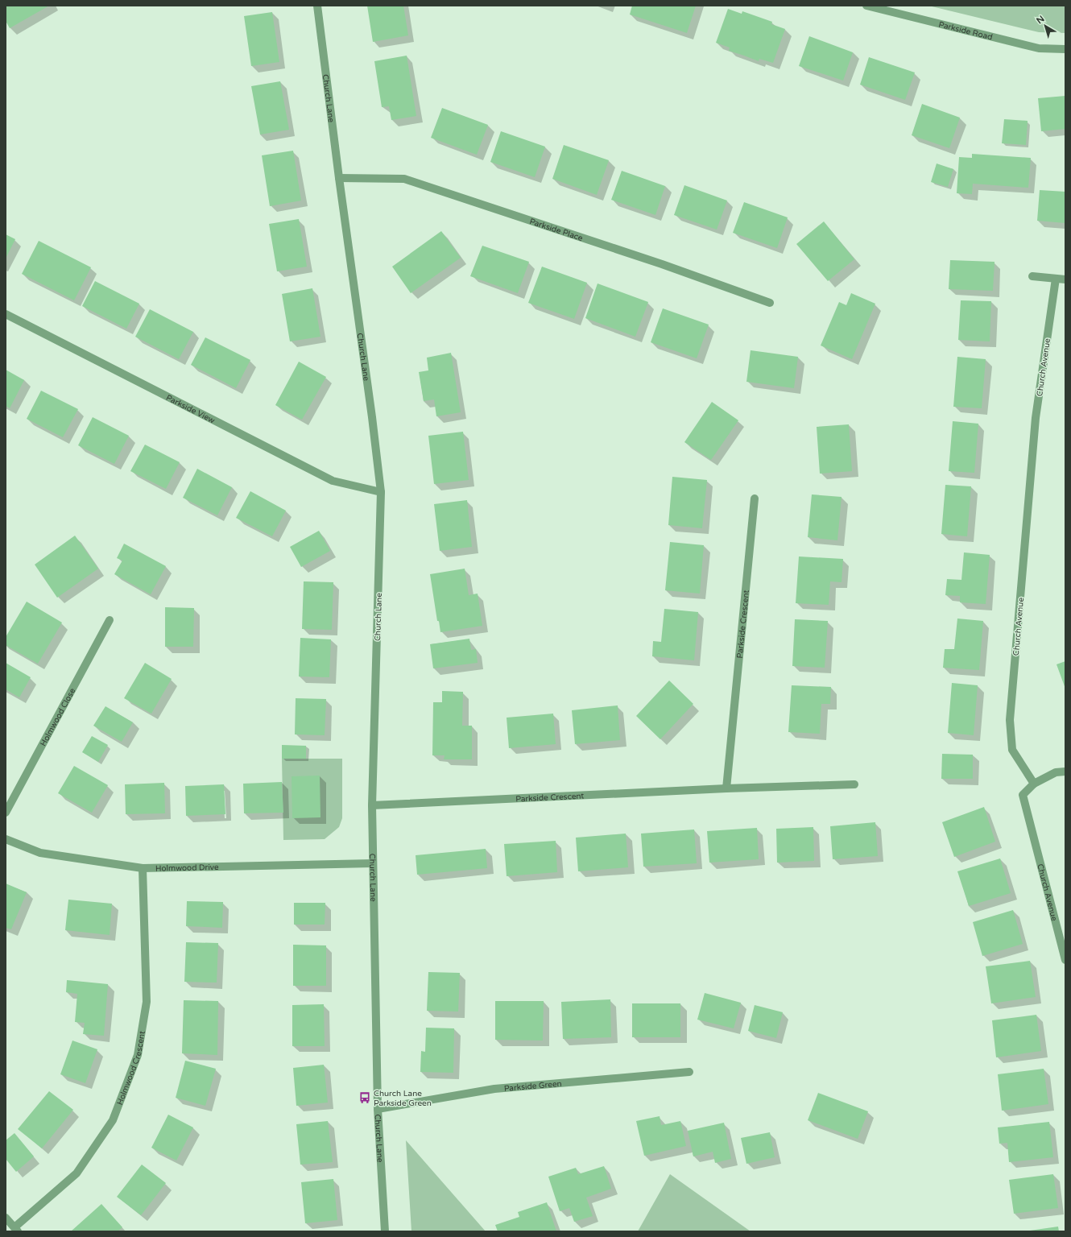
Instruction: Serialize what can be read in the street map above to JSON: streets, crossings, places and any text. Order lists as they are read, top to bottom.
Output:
{
  "streets": {
    "street": [
      "Parkside Road",
      "Church Lane",
      "Parkside Place",
      "Church Avenue",
      "Parkside View",
      "Parkside Crescent",
      "Holmwood Close",
      "Holmwood Drive",
      "Holmwood Crescent",
      "Parkside Green"
    ]
  },
  "crossings": [
    ["Church Lane", "Parkside Place"],
    ["Church Lane", "Parkside View"],
    ["Church Lane", "Parkside Crescent"],
    ["Church Lane", "Holmwood Drive"],
    ["Church Lane", "Parkside Green"],
    ["Holmwood Drive", "Holmwood Crescent"]
  ],
  "places": {
    "bus stop": ["Church Lane Parkside Green"]
  },
  "north": "top left"
}
